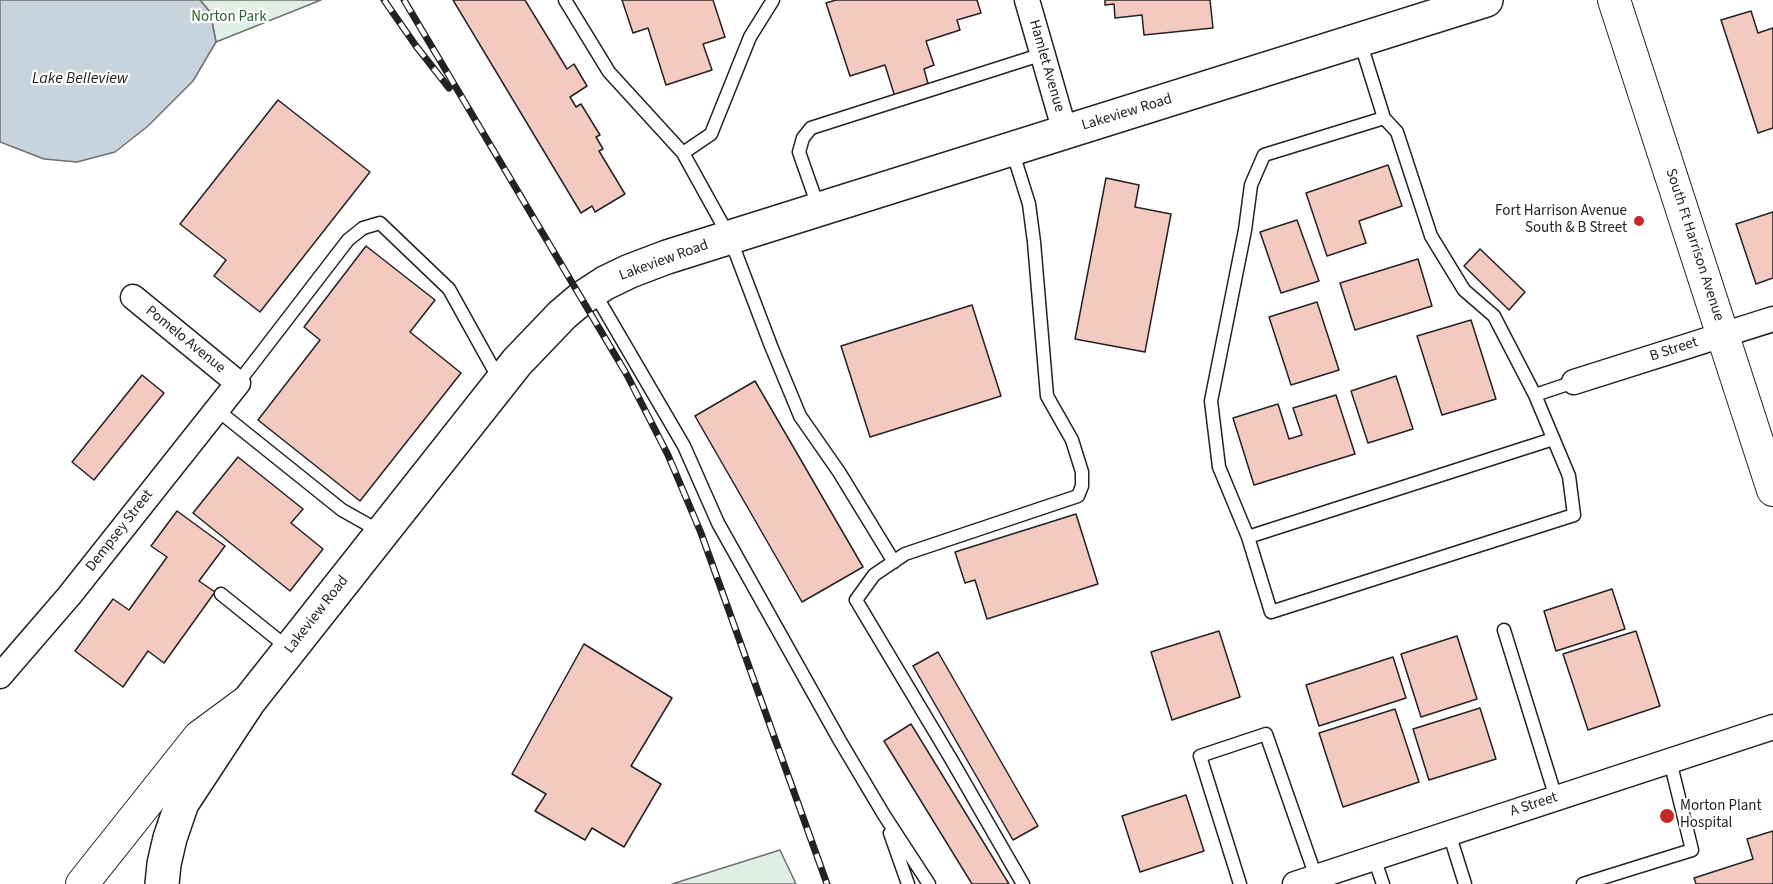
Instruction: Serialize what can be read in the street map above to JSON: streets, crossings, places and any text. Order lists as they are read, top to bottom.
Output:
{
  "streets": {
    "main road": ["Lakeview Road"],
    "street": [
      "Hamlet Avenue",
      "South Ft Harrison Avenue",
      "Pomelo Avenue",
      "B Street",
      "Dempsey Street",
      "A Street"
    ]
  },
  "crossings": [
    ["Hamlet Avenue", "Lakeview Road"],
    ["South Ft Harrison Avenue", "B Street"],
    ["Pomelo Avenue", "Dempsey Street"]
  ],
  "water": ["Lake Belleview"],
  "parks": ["Norton Park"],
  "places": ["Fort Harrison Avenue South & B Street", "Morton Plant Hospital"]
}
